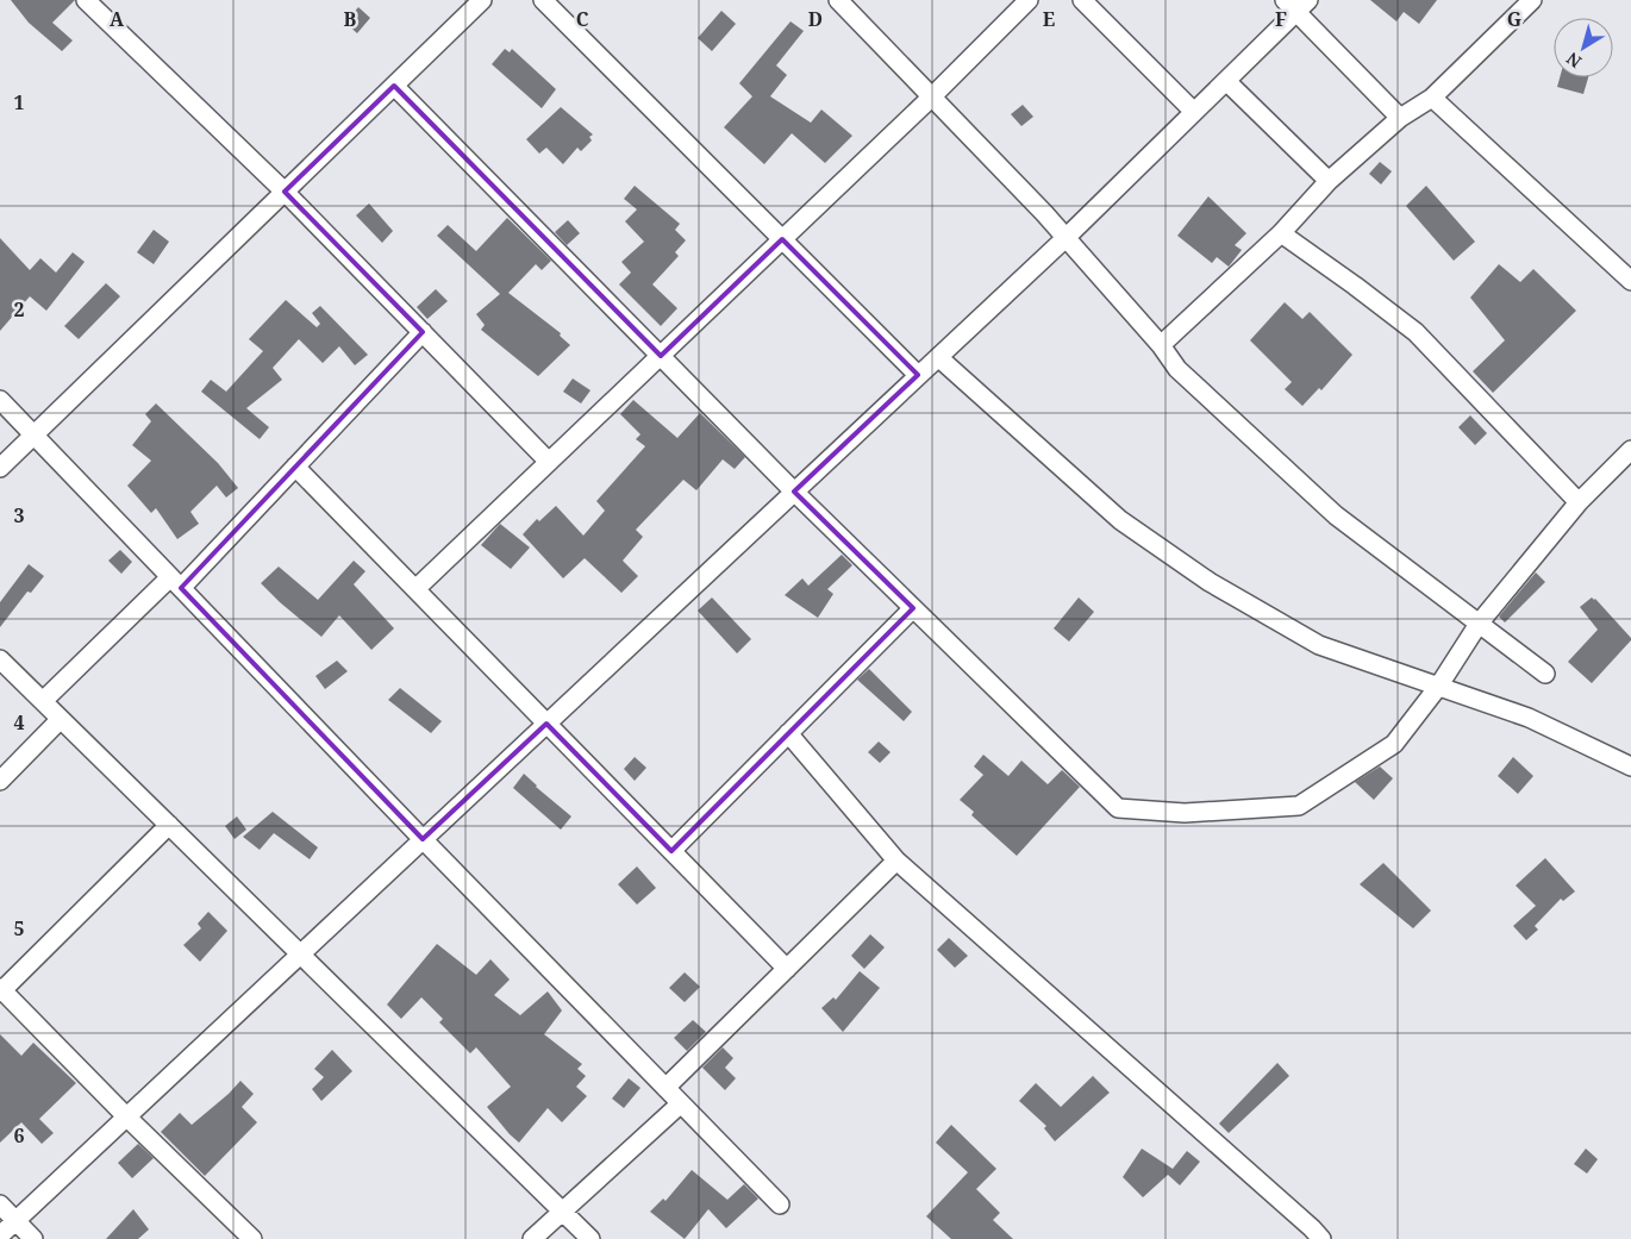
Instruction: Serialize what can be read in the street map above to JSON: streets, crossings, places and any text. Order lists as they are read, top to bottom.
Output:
{
  "north": "bottom left",
  "grid": {
    "columns": [
      "A",
      "B",
      "C",
      "D",
      "E",
      "F",
      "G"
    ],
    "rows": [
      "1",
      "2",
      "3",
      "4",
      "5",
      "6"
    ]
  }
}
